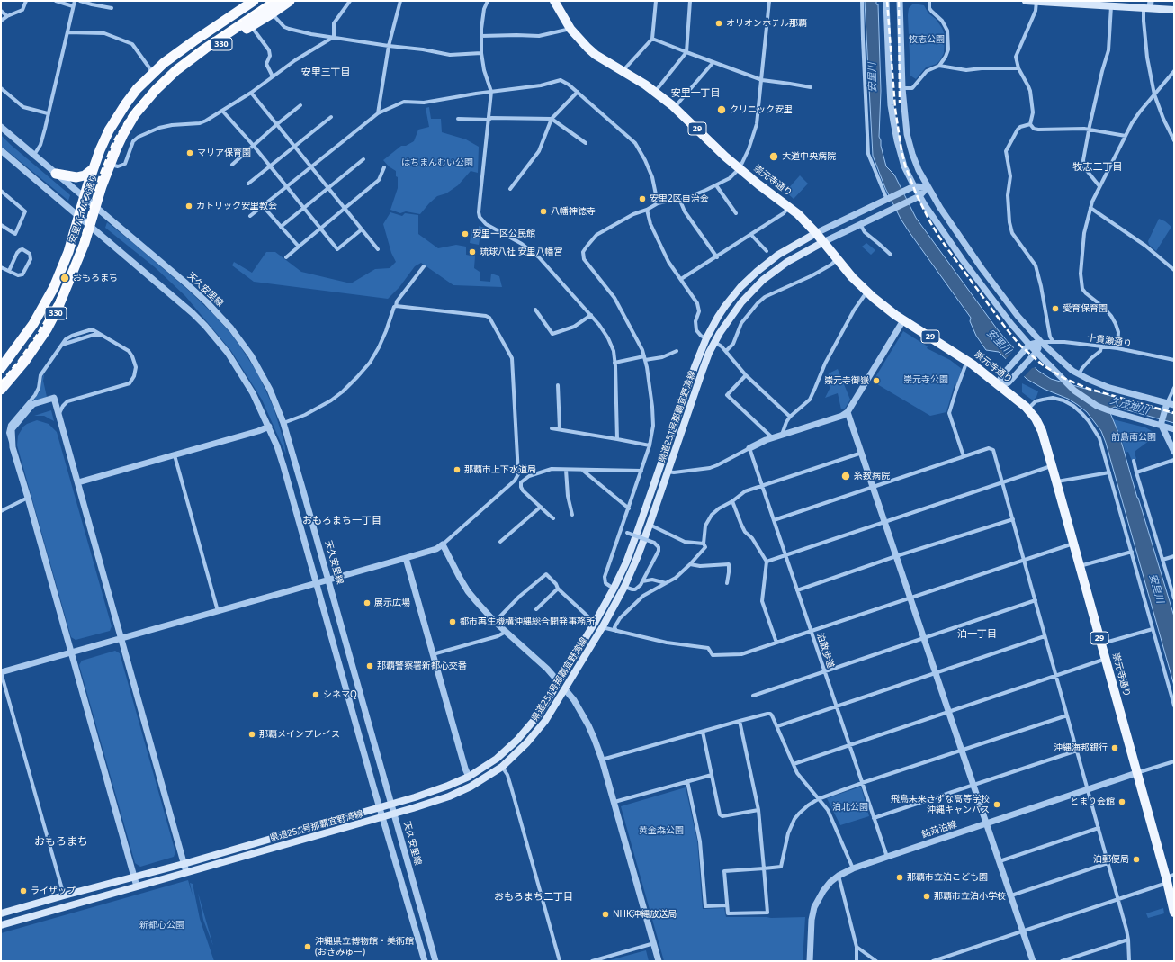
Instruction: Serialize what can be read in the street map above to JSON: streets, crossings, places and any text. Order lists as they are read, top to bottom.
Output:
{
  "streets": {
    "highway": ["330", "安里バイパス通り"],
    "main road": ["29", "崇元寺通り", "県道251号那覇宜野湾線"],
    "street": [
      "天久安里線",
      "十貫瀬通り",
      "泊散歩道",
      "銘苅泊線"
    ]
  },
  "crossings": [
    ["330", "安里バイパス通り"],
    ["崇元寺通り", "県道251号那覇宜野湾線"],
    ["崇元寺通り", "銘苅泊線"],
    ["安里バイパス通り", "天久安里線"],
    ["天久安里線", "県道251号那覇宜野湾線"],
    ["泊散歩道", "銘苅泊線"]
  ],
  "districts": [
    "安里三丁目",
    "安里一丁目",
    "牧志二丁目",
    "おもろまち一丁目",
    "泊一丁目",
    "おもろまち",
    "おもろまち二丁目"
  ],
  "water": ["安里川", "久茂地川"],
  "parks": [
    "牧志公園",
    "はちまんむい公園",
    "崇元寺公園",
    "前島南公園",
    "泊北公園",
    "黄金森公園",
    "新都心公園"
  ],
  "places": [
    "オリオンホテル那覇",
    "クリニック安里",
    "マリア保育園",
    "大道中央病院",
    "安里2区自治会",
    "カトリック安里教会",
    "八幡神徳寺",
    "安里一区公民館",
    "琉球八社 安里八幡宮",
    "おもろまち",
    "愛育保育園",
    "崇元寺御嶽",
    "那覇市上下水道局",
    "糸数病院",
    "展示広場",
    "都市再生機構沖縄総合開発事務所",
    "那覇警察署新都心交番",
    "シネマQ",
    "那覇メインプレイス",
    "沖縄海邦銀行",
    "とまり会館",
    "飛鳥未来きずな高等学校 沖縄キャンパス",
    "泊郵便局",
    "那覇市立泊こども園",
    "ライザップ",
    "那覇市立泊小学校",
    "NHK沖縄放送局",
    "沖縄県立博物館・美術館 (おきみゅー)"
  ]
}
